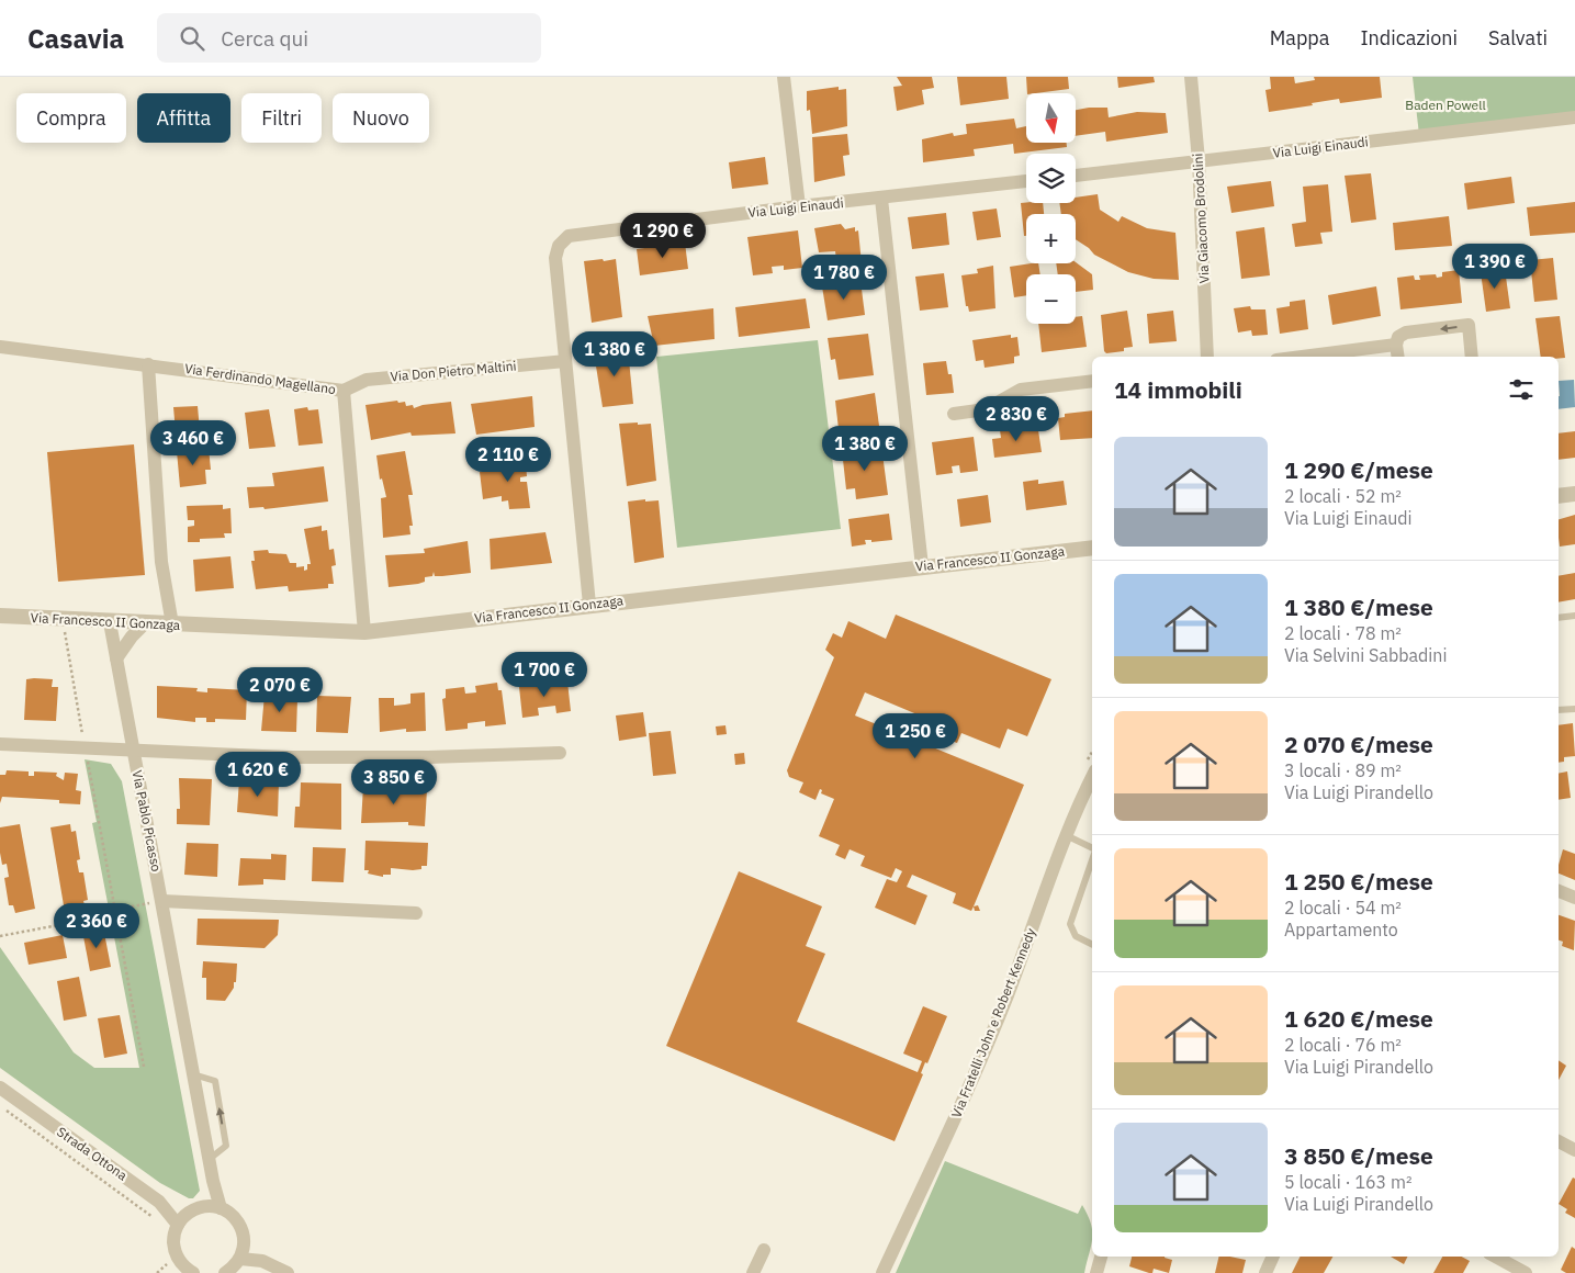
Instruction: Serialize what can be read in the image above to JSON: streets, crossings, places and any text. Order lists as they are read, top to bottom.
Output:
{
  "streets": {
    "street": [
      "Via Luigi Einaudi",
      "Via Giacomo Brodolini",
      "Via Don Pietro Maltini",
      "Via Ferdinando Magellano",
      "Via Francesco II Gonzaga",
      "Via Pablo Picasso",
      "Via Fratelli John e Robert Kennedy",
      "Strada Ottona"
    ]
  },
  "crossings": [
    ["Via Luigi Einaudi", "Via Giacomo Brodolini"],
    ["Via Luigi Einaudi", "Via Don Pietro Maltini"],
    ["Via Luigi Einaudi", "Via Francesco II Gonzaga"],
    ["Via Don Pietro Maltini", "Via Ferdinando Magellano"],
    ["Via Ferdinando Magellano", "Via Francesco II Gonzaga"],
    ["Via Francesco II Gonzaga", "Via Pablo Picasso"]
  ],
  "parks": ["Baden Powell"],
  "north": "bottom",
  "page": {
    "header": "Casavia",
    "search": "Cerca qui",
    "nav": ["Mappa", "Indicazioni", "Salvati"],
    "map_buttons": ["+", "−"],
    "chip": [
      "Compra",
      "Affitta",
      "Filtri",
      "Nuovo"
    ],
    "price": [
      "1 290 €",
      "1 390 €",
      "1 780 €",
      "1 380 €",
      "2 830 €",
      "3 460 €",
      "1 380 €",
      "2 110 €",
      "1 700 €",
      "2 070 €",
      "1 250 €",
      "1 620 €",
      "3 850 €",
      "2 360 €"
    ],
    "heading": "14 immobili",
    "list": [
      {
        "name": "1 290 €/mese",
        "note": "2 locali · 52 m² · Via Luigi Einaudi"
      },
      {
        "name": "1 380 €/mese",
        "note": "2 locali · 78 m² · Via Selvini Sabbadini"
      },
      {
        "name": "2 070 €/mese",
        "note": "3 locali · 89 m² · Via Luigi Pirandello"
      },
      {
        "name": "1 250 €/mese",
        "note": "2 locali · 54 m² · Appartamento"
      },
      {
        "name": "1 620 €/mese",
        "note": "2 locali · 76 m² · Via Luigi Pirandello"
      },
      {
        "name": "3 850 €/mese",
        "note": "5 locali · 163 m² · Via Luigi Pirandello"
      }
    ]
  }
}
